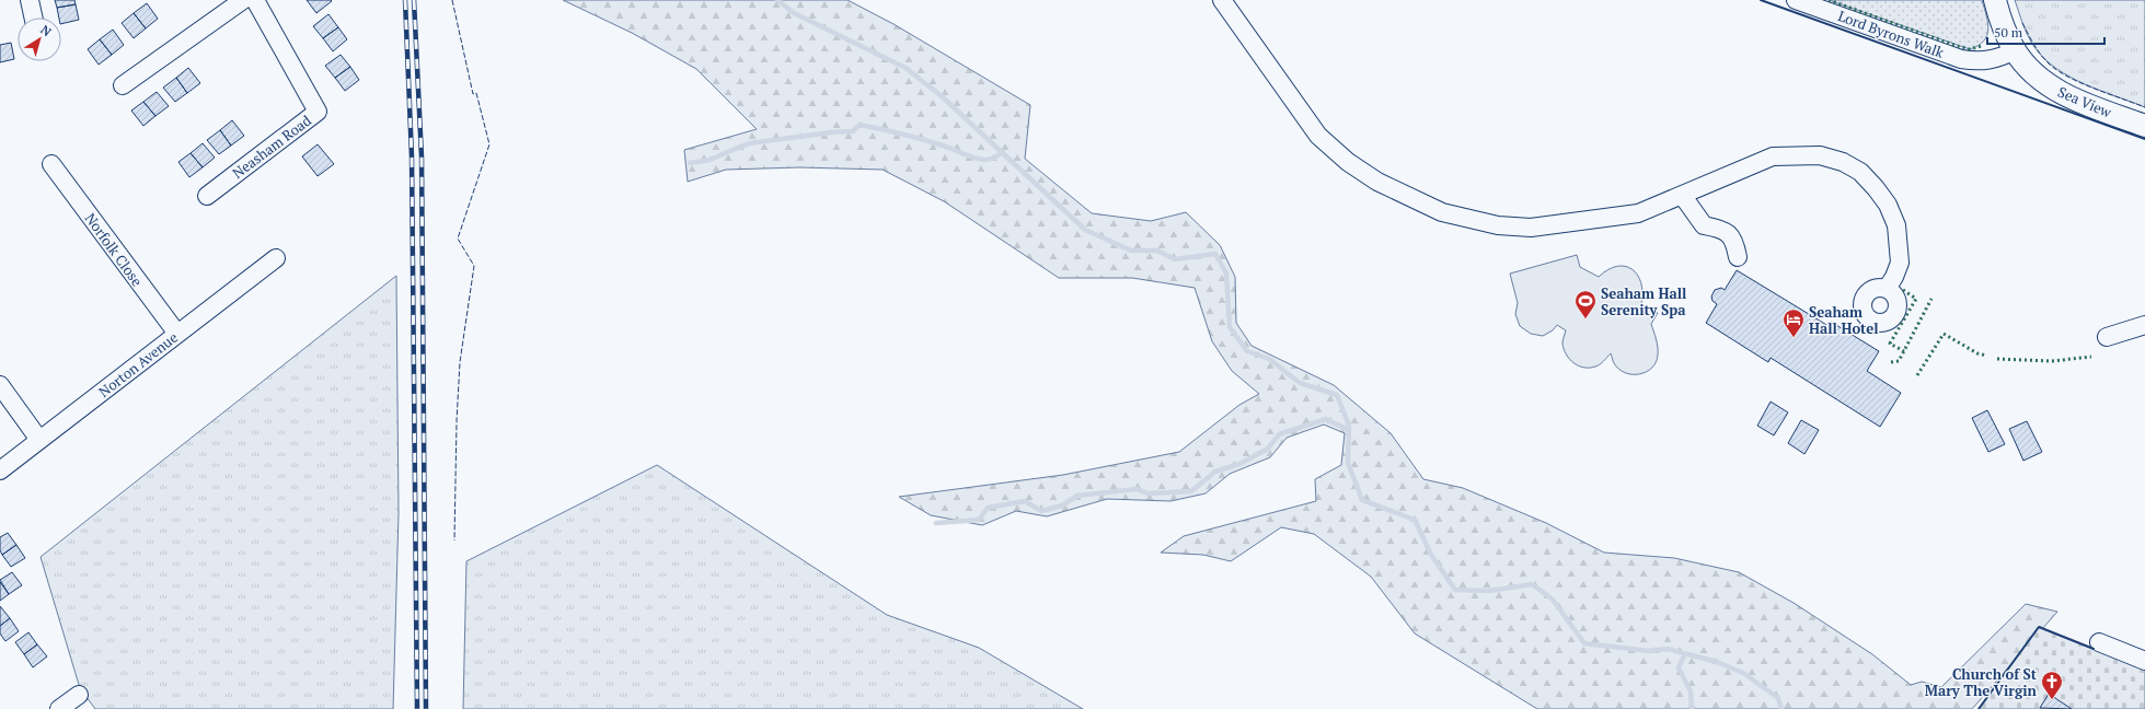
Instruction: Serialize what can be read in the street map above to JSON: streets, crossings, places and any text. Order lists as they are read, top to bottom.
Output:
{
  "streets": {
    "main road": ["Sea View"],
    "street": [
      "Lord Byrons Walk",
      "Neasham Road",
      "Norfolk Close",
      "Norton Avenue"
    ]
  },
  "crossings": [
    ["Lord Byrons Walk", "Sea View"],
    ["Norfolk Close", "Norton Avenue"]
  ],
  "places": {
    "sports": ["Seaham Hall Serenity Spa"],
    "hotel": ["Seaham Hall Hotel"],
    "church": ["Church of St Mary The Virgin"]
  },
  "scale_bar": "50 m",
  "north": "top right"
}
